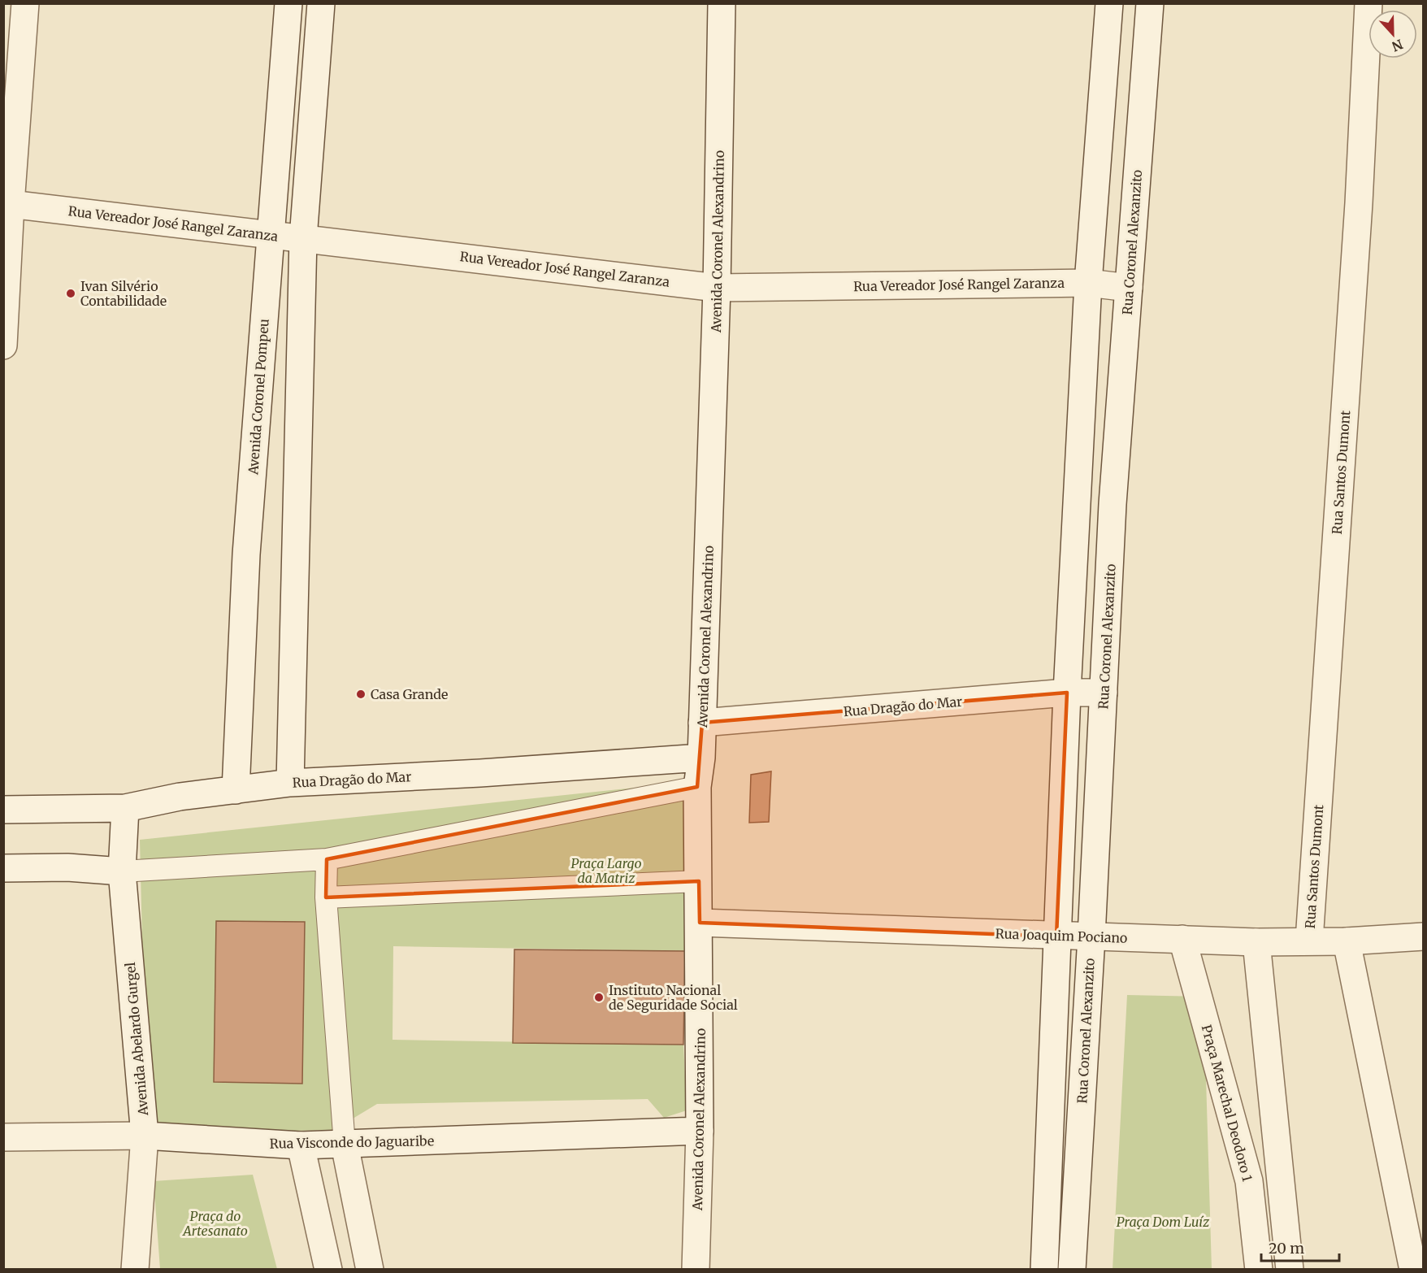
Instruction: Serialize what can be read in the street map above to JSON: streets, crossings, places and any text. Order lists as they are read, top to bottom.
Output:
{
  "streets": {
    "main road": [
      "Rua Vereador José Rangel Zaranza",
      "Avenida Coronel Alexandrino",
      "Rua Coronel Alexanzito",
      "Avenida Coronel Pompeu",
      "Rua Santos Dumont",
      "Rua Dragão do Mar",
      "Rua Joaquim Pociano",
      "Avenida Abelardo Gurgel",
      "Praça Marechal Deodoro 1",
      "Rua Visconde do Jaguaribe"
    ]
  },
  "crossings": [
    ["Rua Vereador José Rangel Zaranza", "Avenida Coronel Alexandrino"],
    ["Rua Vereador José Rangel Zaranza", "Rua Coronel Alexanzito"],
    ["Rua Vereador José Rangel Zaranza", "Avenida Coronel Pompeu"],
    ["Avenida Coronel Alexandrino", "Rua Dragão do Mar"],
    ["Avenida Coronel Alexandrino", "Rua Joaquim Pociano"],
    ["Avenida Coronel Alexandrino", "Rua Visconde do Jaguaribe"],
    ["Rua Coronel Alexanzito", "Rua Dragão do Mar"],
    ["Rua Coronel Alexanzito", "Rua Joaquim Pociano"],
    ["Avenida Coronel Pompeu", "Rua Dragão do Mar"],
    ["Rua Santos Dumont", "Rua Joaquim Pociano"],
    ["Rua Dragão do Mar", "Avenida Abelardo Gurgel"],
    ["Rua Joaquim Pociano", "Praça Marechal Deodoro 1"],
    ["Avenida Abelardo Gurgel", "Rua Visconde do Jaguaribe"]
  ],
  "parks": ["Praça Largo da Matriz", "Praça do Artesanato", "Praça Dom Luíz"],
  "places": ["Ivan Silvério Contabilidade", "Casa Grande", "Instituto Nacional de Seguridade Social"],
  "scale_bar": "20 m",
  "north": "bottom"
}
